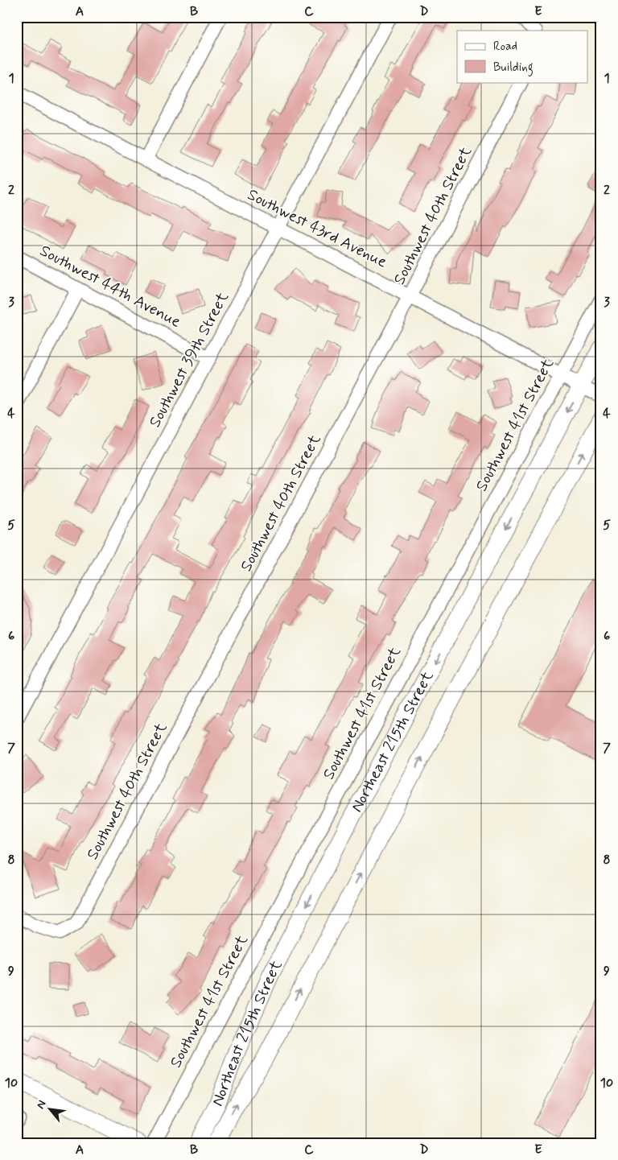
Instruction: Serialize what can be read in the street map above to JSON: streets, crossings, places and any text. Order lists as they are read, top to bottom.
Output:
{
  "streets": {
    "street": [
      "Southwest 40th Street",
      "Southwest 43rd Avenue",
      "Southwest 44th Avenue",
      "Southwest 39th Street",
      "Southwest 41st Street",
      "Northeast 215th Street"
    ]
  },
  "crossings": [
    ["Southwest 40th Street", "Southwest 43rd Avenue"],
    ["Southwest 43rd Avenue", "Southwest 39th Street"],
    ["Southwest 43rd Avenue", "Southwest 41st Street"],
    ["Southwest 43rd Avenue", "Northeast 215th Street"],
    ["Southwest 44th Avenue", "Southwest 39th Street"]
  ],
  "legend": ["Road", "Building"],
  "north": "top left",
  "grid": {
    "columns": [
      "A",
      "B",
      "C",
      "D",
      "E"
    ],
    "rows": [
      "1",
      "2",
      "3",
      "4",
      "5",
      "6",
      "7",
      "8",
      "9",
      "10"
    ]
  }
}
